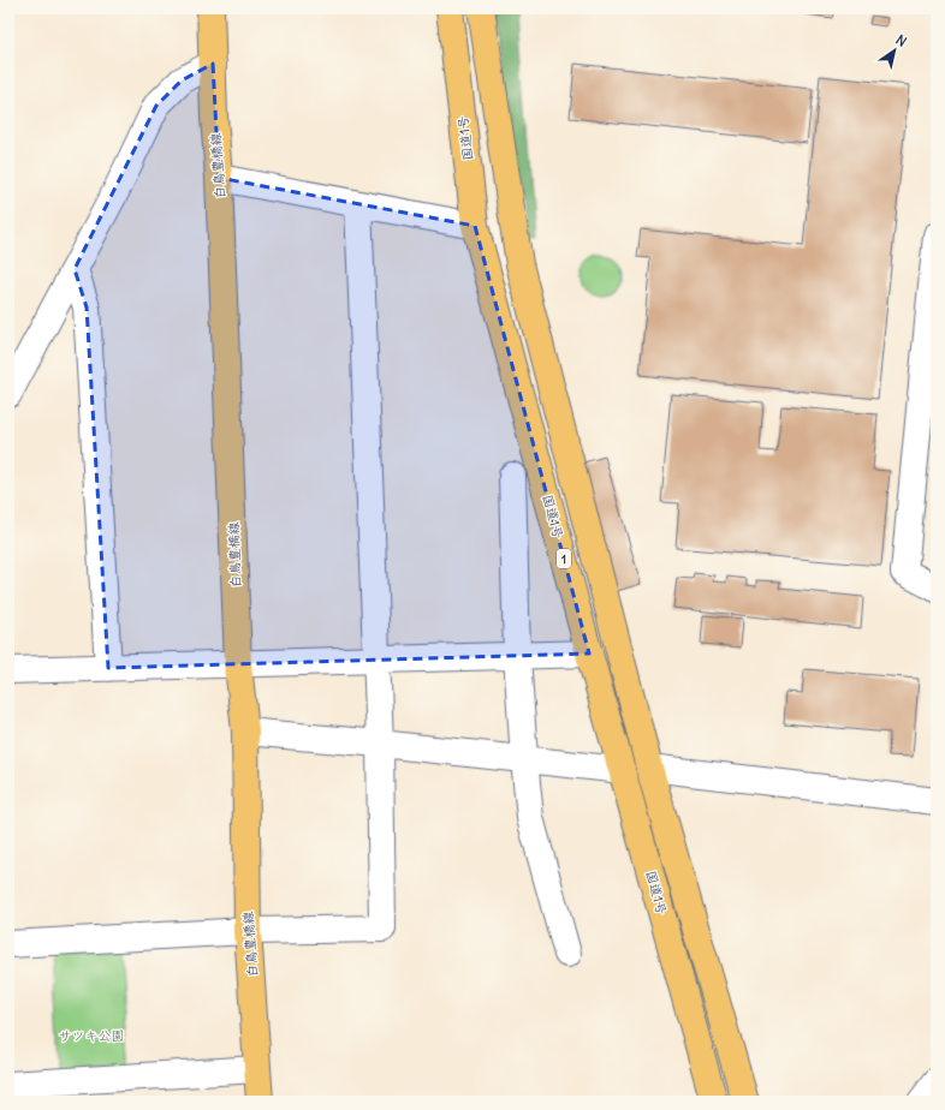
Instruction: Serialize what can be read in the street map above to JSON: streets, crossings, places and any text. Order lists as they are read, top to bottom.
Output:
{
  "streets": {
    "main road": ["国道1号", "白鳥豊橋線", "1"]
  },
  "parks": ["サツキ公園"],
  "north": "top right"
}
